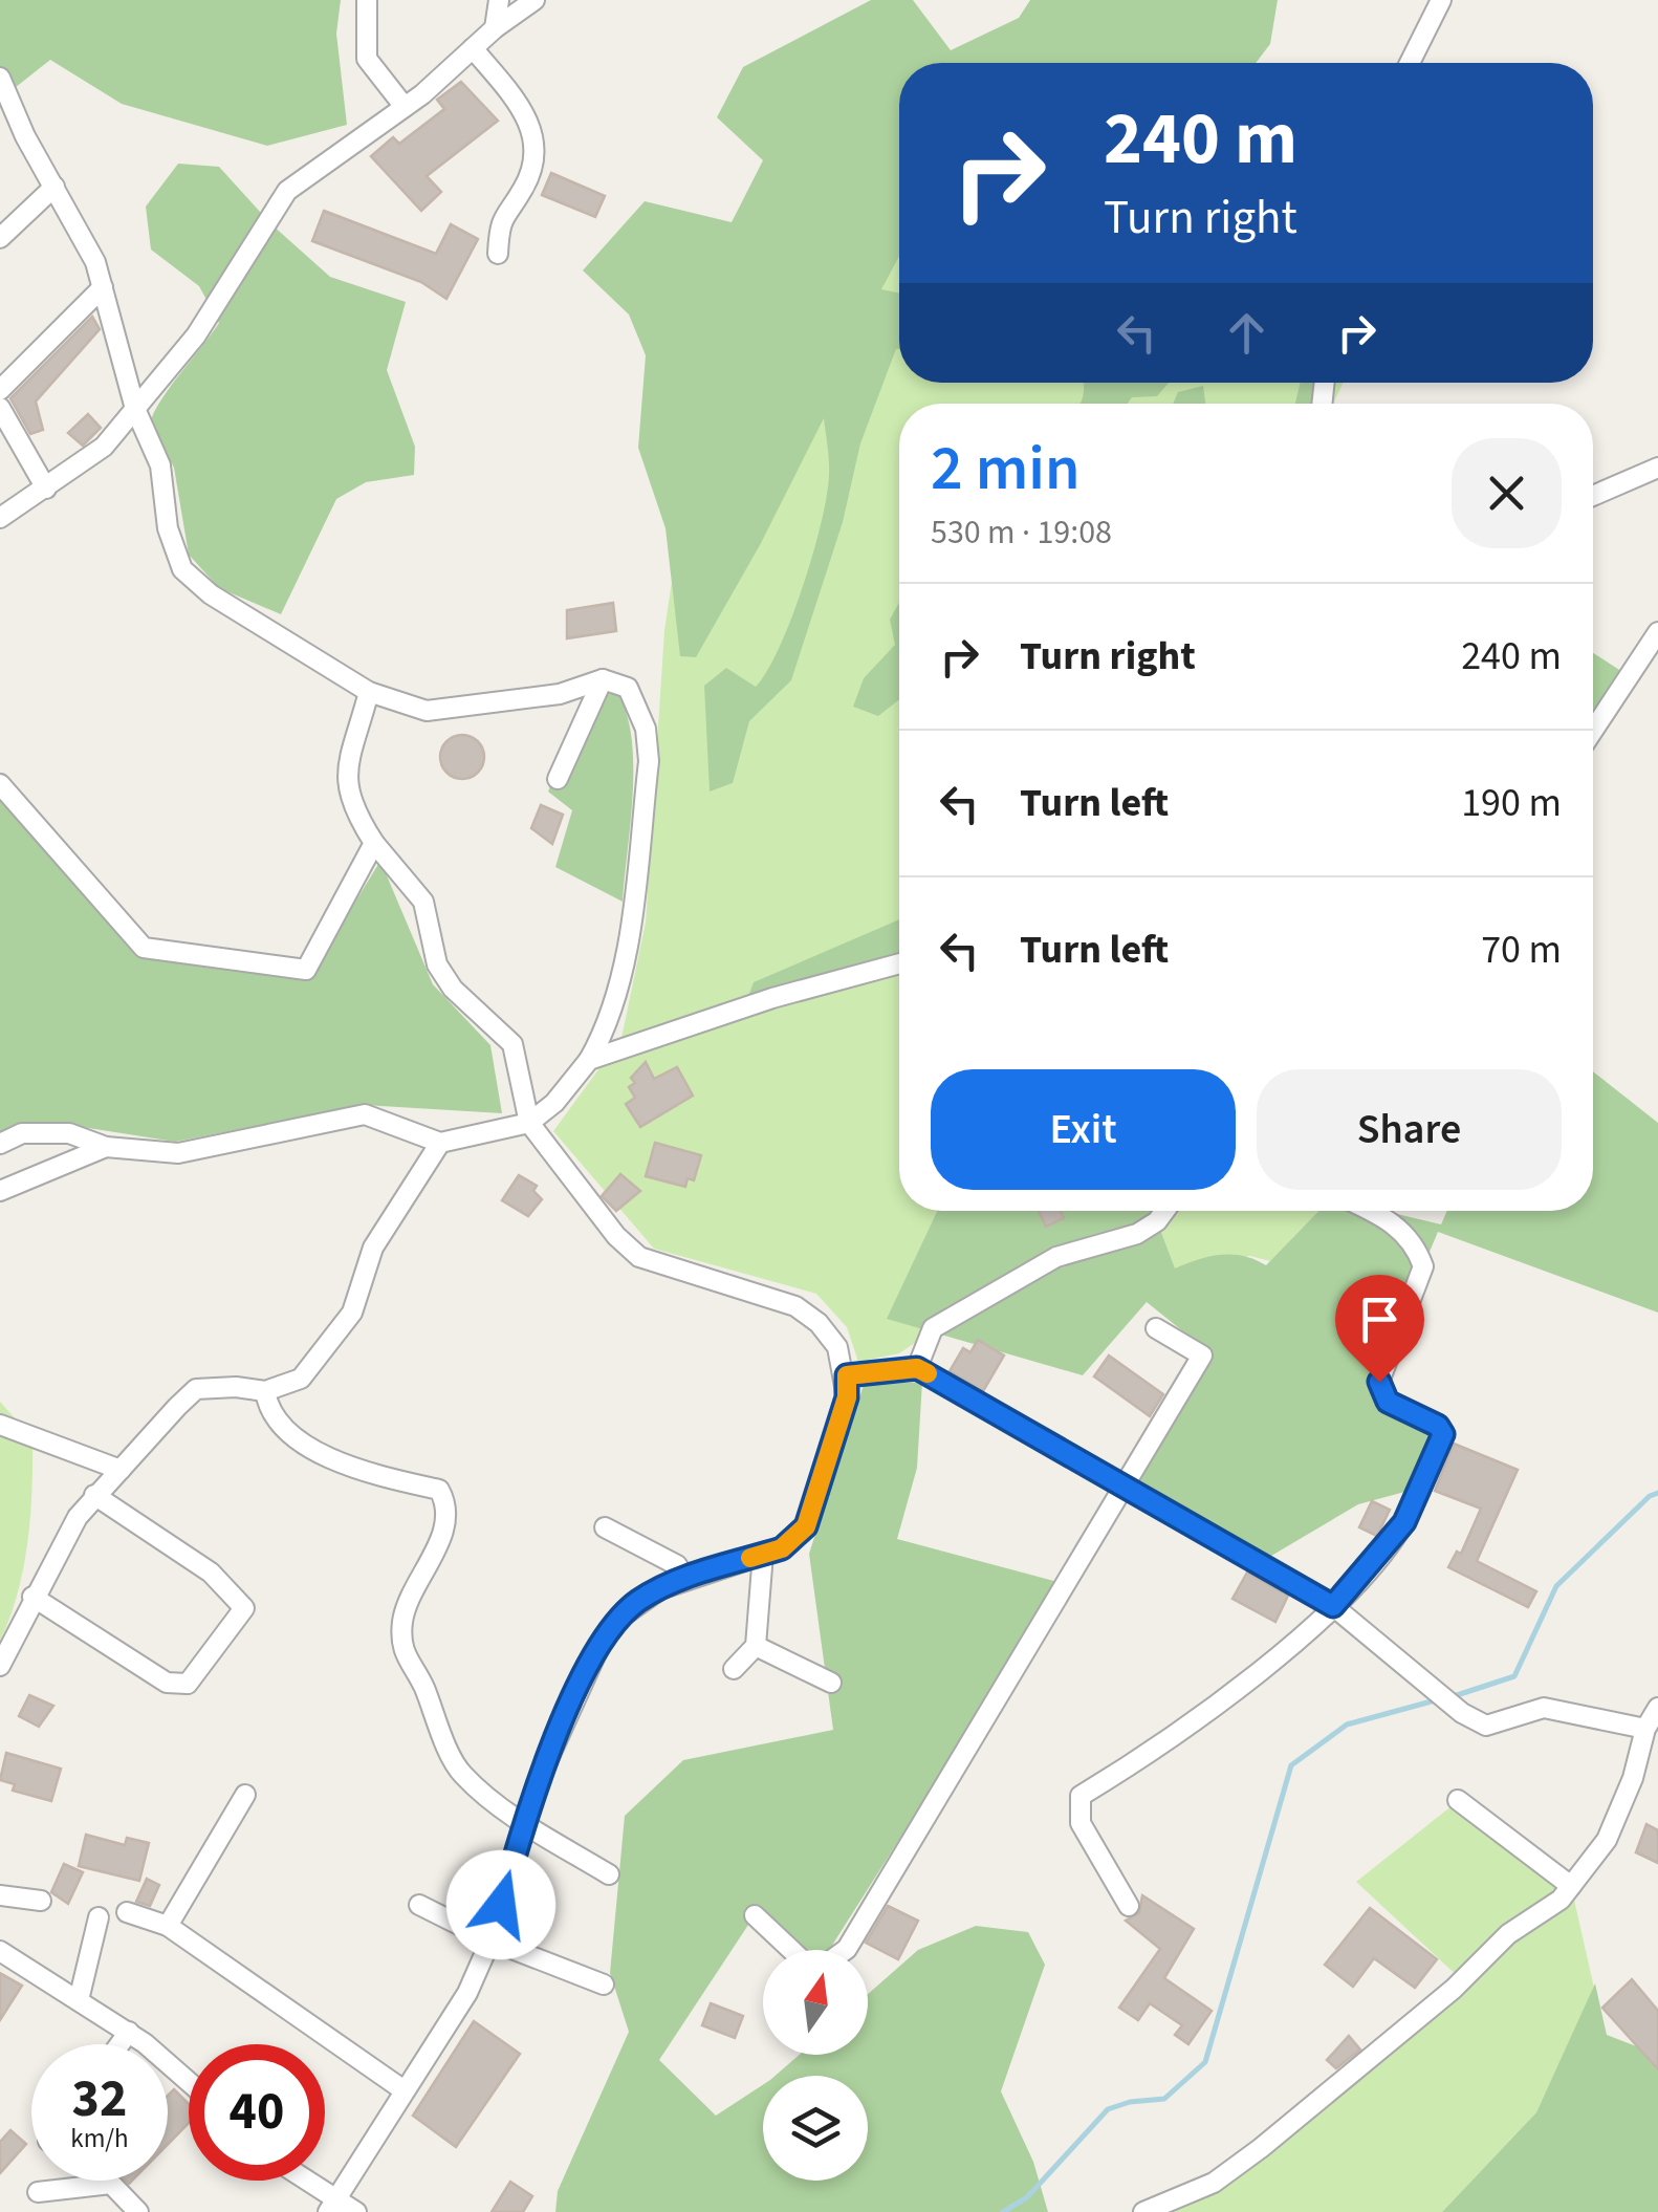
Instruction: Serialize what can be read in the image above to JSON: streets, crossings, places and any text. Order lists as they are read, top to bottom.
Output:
{
  "north": "top",
  "page": {
    "turn": ["240 m", "Turn right"],
    "heading": ["2 min", "530 m · 19:08"],
    "list": [
      {
        "name": "Turn right",
        "value": "240 m"
      },
      {
        "name": "Turn left",
        "value": "190 m"
      },
      {
        "name": "Turn left",
        "value": "70 m"
      }
    ],
    "buttons": ["Exit", "Share"],
    "speed": "32 km/h",
    "limit": "40"
  }
}
